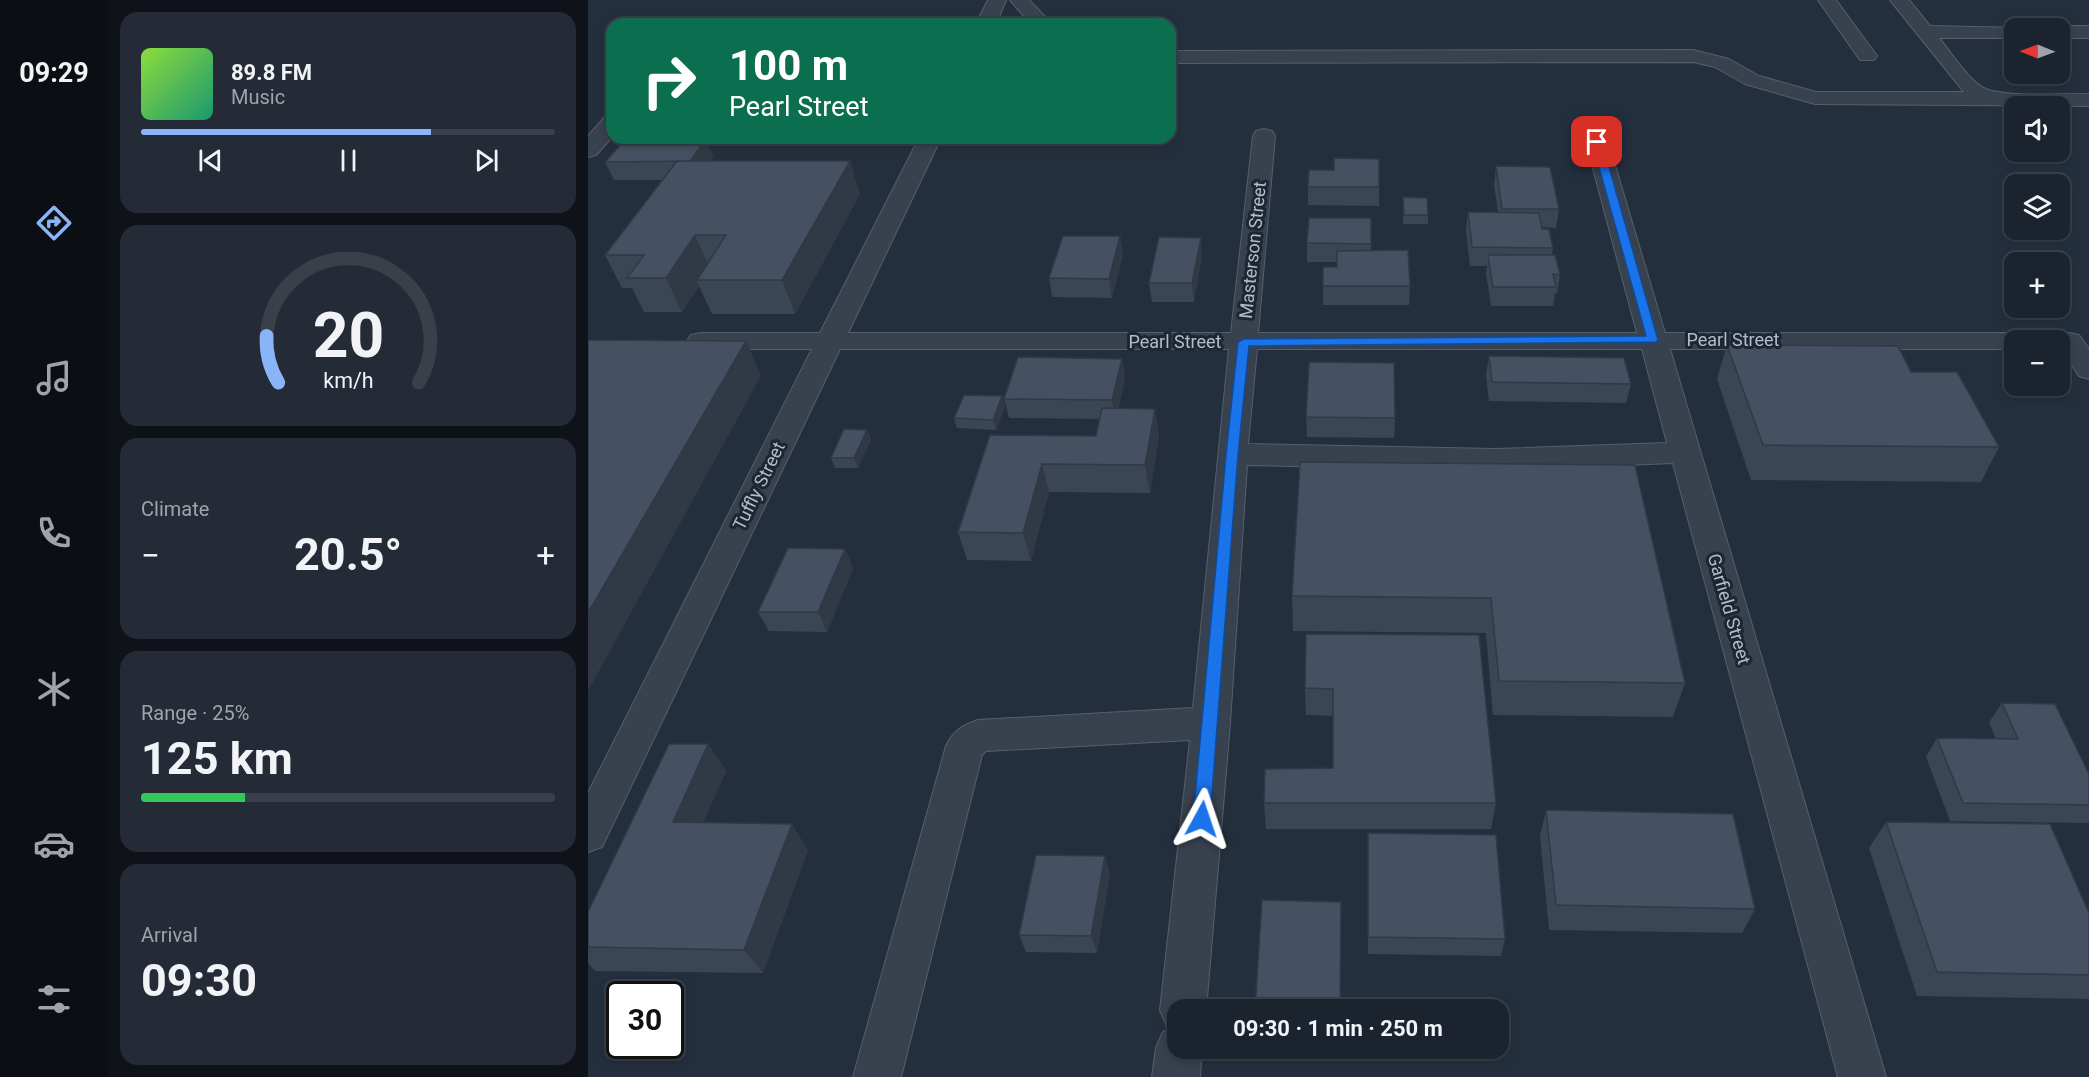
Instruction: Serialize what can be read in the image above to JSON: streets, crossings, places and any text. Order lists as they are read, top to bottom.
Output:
{
  "streets": {
    "street": [
      "Masterson Street",
      "Pearl Street",
      "Tuffly Street",
      "Garfield Street"
    ]
  },
  "crossings": [
    ["Masterson Street", "Pearl Street"],
    ["Pearl Street", "Tuffly Street"],
    ["Pearl Street", "Garfield Street"]
  ],
  "north": "left",
  "page": {
    "tabs": "09:29",
    "map_buttons": ["+", "−"],
    "turn": ["100 m", "Pearl Street"],
    "song": ["89.8 FM", "Music"],
    "tile": [
      "Climate",
      ["Range · 25%", "125 km"],
      ["Arrival", "09:30"]
    ],
    "heat": ["−", "20.5°", "+"],
    "limit": "30",
    "trip": "09:30 · 1 min · 250 m",
    "gauge": ["20", "km/h"]
  }
}
